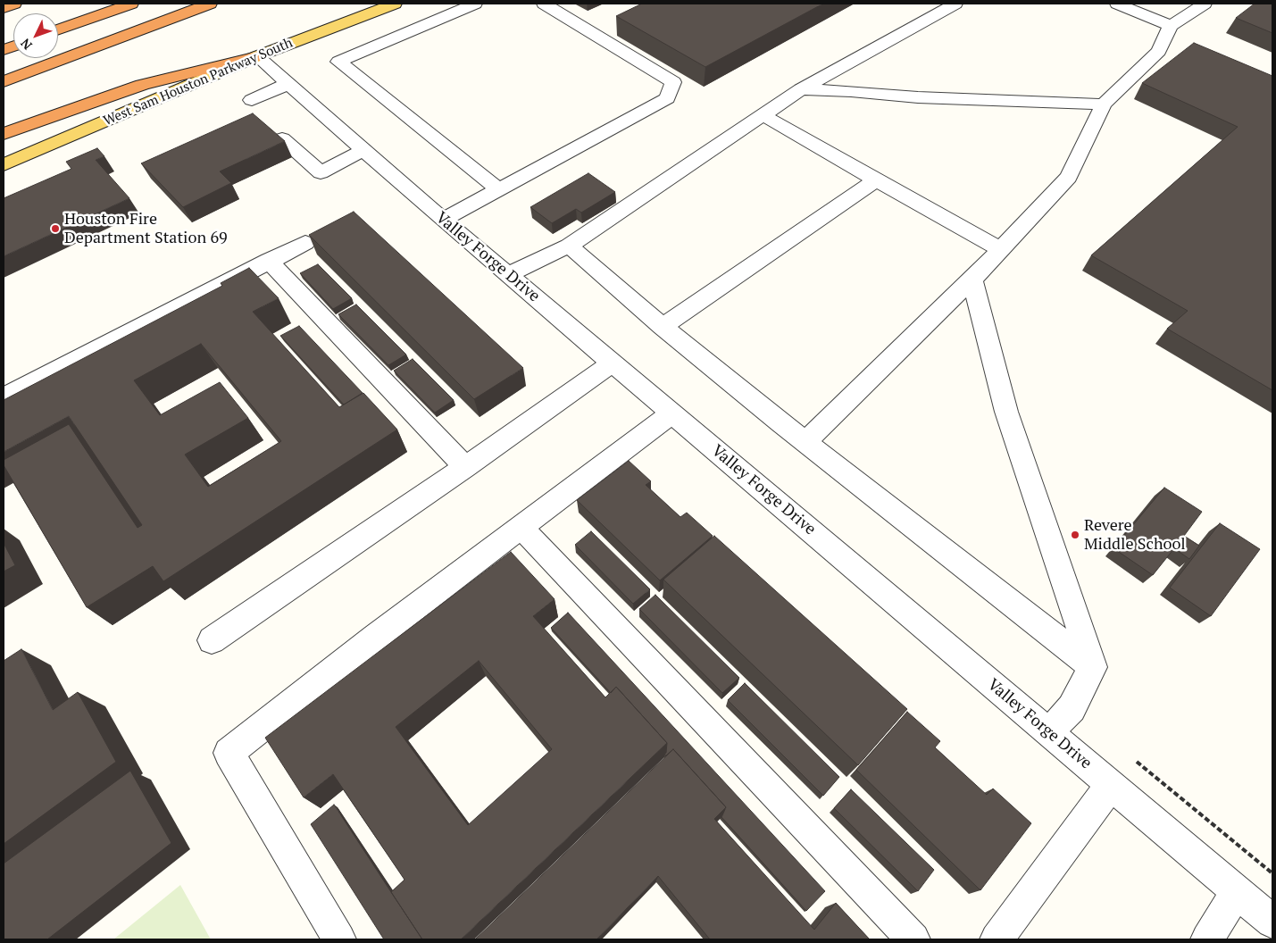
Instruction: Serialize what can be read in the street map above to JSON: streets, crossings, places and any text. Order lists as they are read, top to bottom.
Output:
{
  "streets": {
    "main road": ["West Sam Houston Parkway South"],
    "street": ["Valley Forge Drive"]
  },
  "crossings": [
    ["West Sam Houston Parkway South", "Valley Forge Drive"]
  ],
  "places": ["Houston Fire Department Station 69", "Revere Middle School"],
  "north": "bottom left"
}
